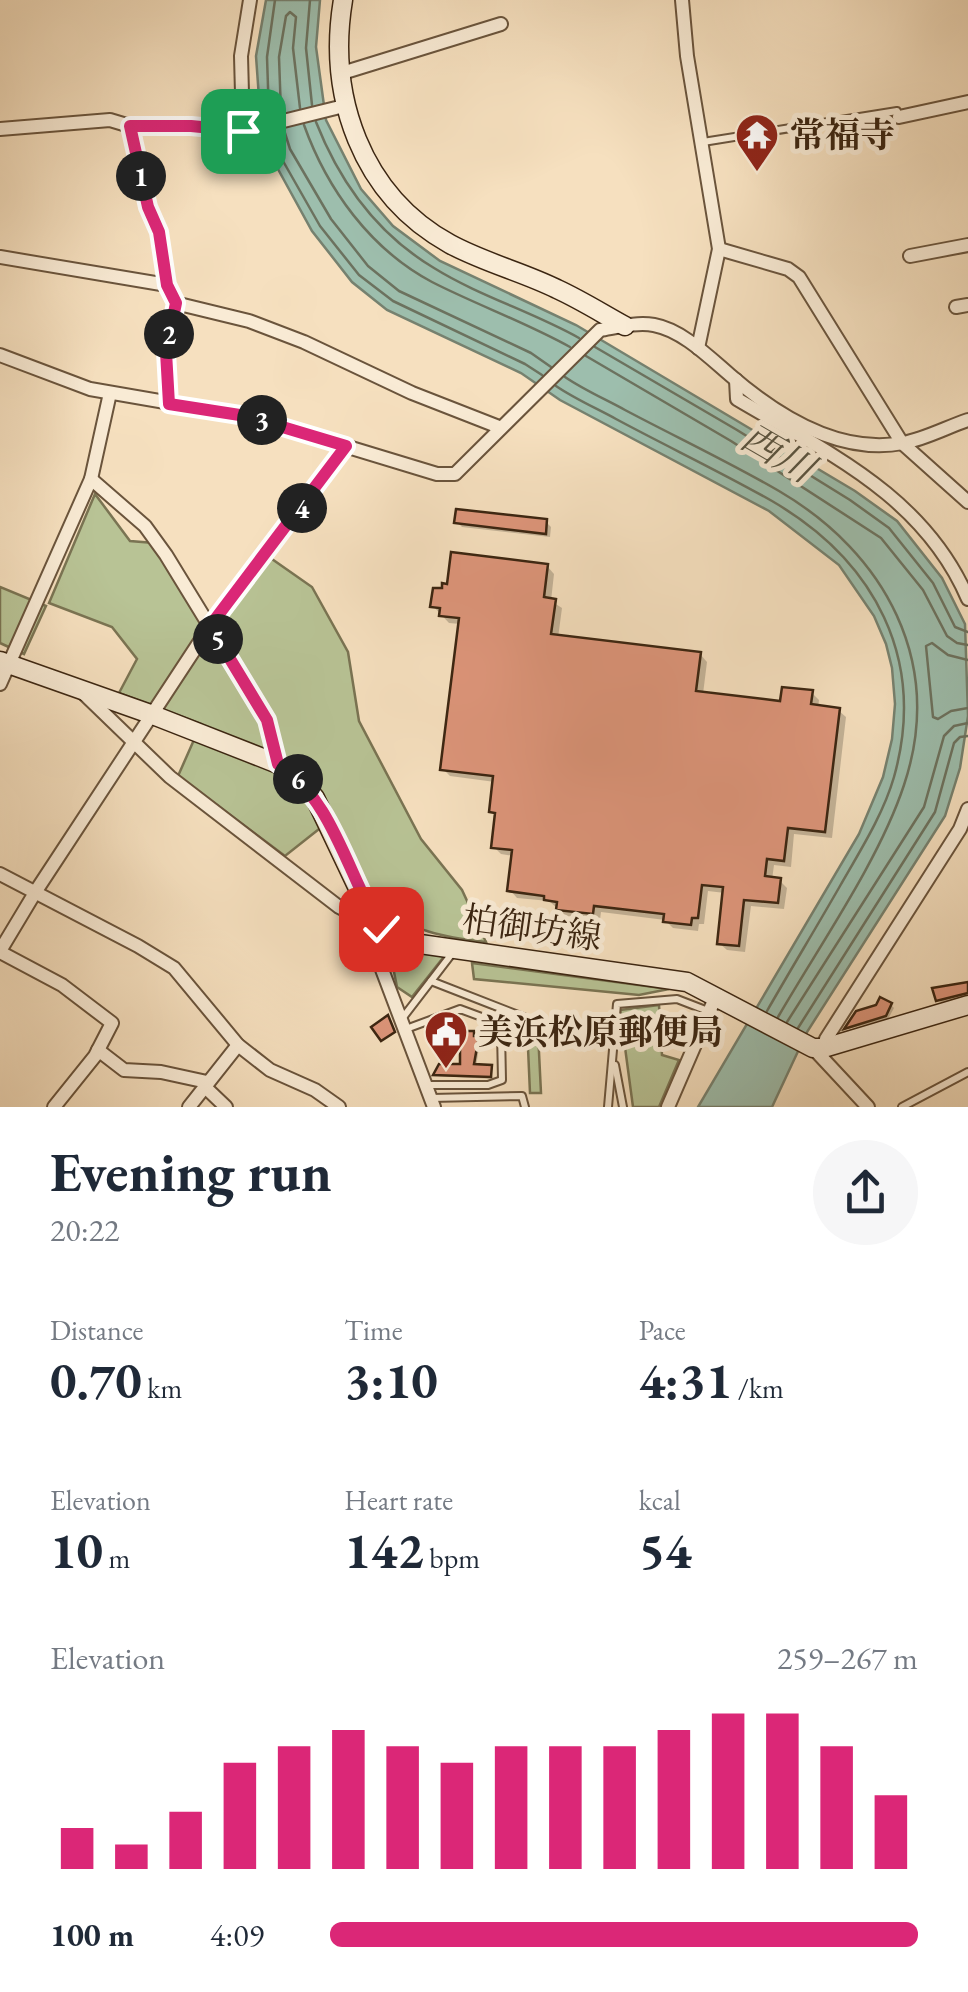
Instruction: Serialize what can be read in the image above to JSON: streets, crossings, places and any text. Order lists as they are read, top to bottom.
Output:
{
  "streets": {
    "main road": ["柏御坊線"]
  },
  "water": ["西川"],
  "places": {
    "temple": ["常福寺"],
    "public building": ["美浜松原郵便局"]
  },
  "page": {
    "pins": [
      "1",
      "2",
      "3",
      "4",
      "5",
      "6"
    ],
    "heading": ["Evening run", "20:22"],
    "stats": [
      ["Distance", "0.70 km"],
      ["Time", "3:10"],
      ["Pace", "4:31 /km"],
      ["Elevation", "10 m"],
      ["Heart rate", "142 bpm"],
      ["kcal", "54"]
    ],
    "chart": ["Elevation", "259–267 m"],
    "list": [
      {
        "name": "100 m",
        "note": "4:09"
      }
    ]
  }
}
